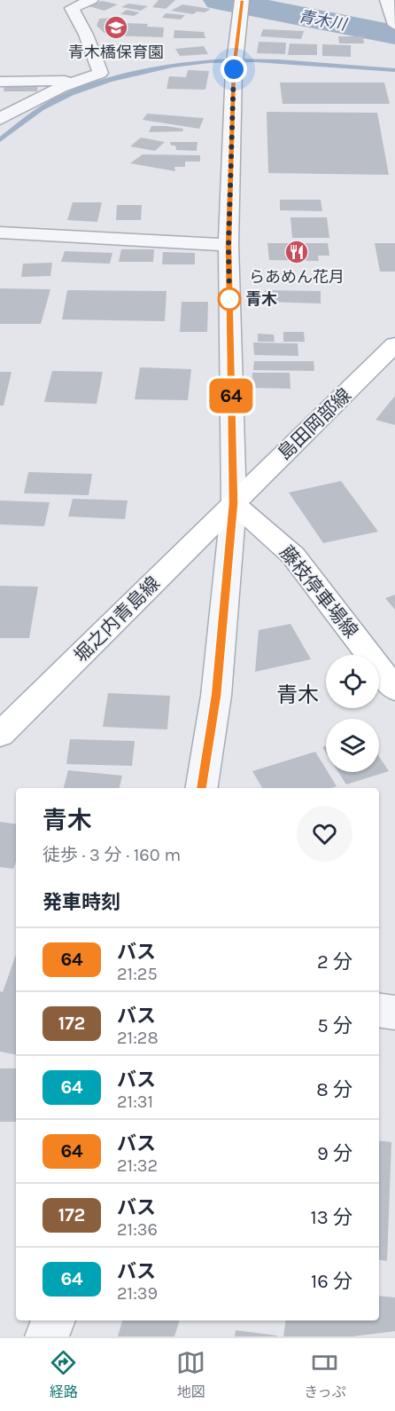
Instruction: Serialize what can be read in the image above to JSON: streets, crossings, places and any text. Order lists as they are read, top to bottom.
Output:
{
  "streets": {
    "main road": ["島田岡部線", "藤枝停車場線", "堀之内青島線"]
  },
  "crossings": [
    ["島田岡部線", "藤枝停車場線"],
    ["島田岡部線", "堀之内青島線"],
    ["藤枝停車場線", "堀之内青島線"]
  ],
  "districts": ["青木"],
  "water": ["青木川"],
  "places": {
    "school or university": ["青木橋保育園"],
    "restaurant": ["らあめん花月"],
    "other": ["青木"]
  },
  "lines": ["bus line 64"],
  "page": {
    "on_map": "64",
    "heading": [
      ["青木", "徒歩 · 3 分 · 160 m"],
      "発車時刻"
    ],
    "list": [
      {
        "mark": "64",
        "name": "バス",
        "note": "21:25",
        "value": "2 分"
      },
      {
        "mark": "172",
        "name": "バス",
        "note": "21:28",
        "value": "5 分"
      },
      {
        "mark": "64",
        "name": "バス",
        "note": "21:31",
        "value": "8 分"
      },
      {
        "mark": "64",
        "name": "バス",
        "note": "21:32",
        "value": "9 分"
      },
      {
        "mark": "172",
        "name": "バス",
        "note": "21:36",
        "value": "13 分"
      },
      {
        "mark": "64",
        "name": "バス",
        "note": "21:39",
        "value": "16 分"
      }
    ],
    "tabs": ["経路", "地図", "きっぷ"]
  }
}
